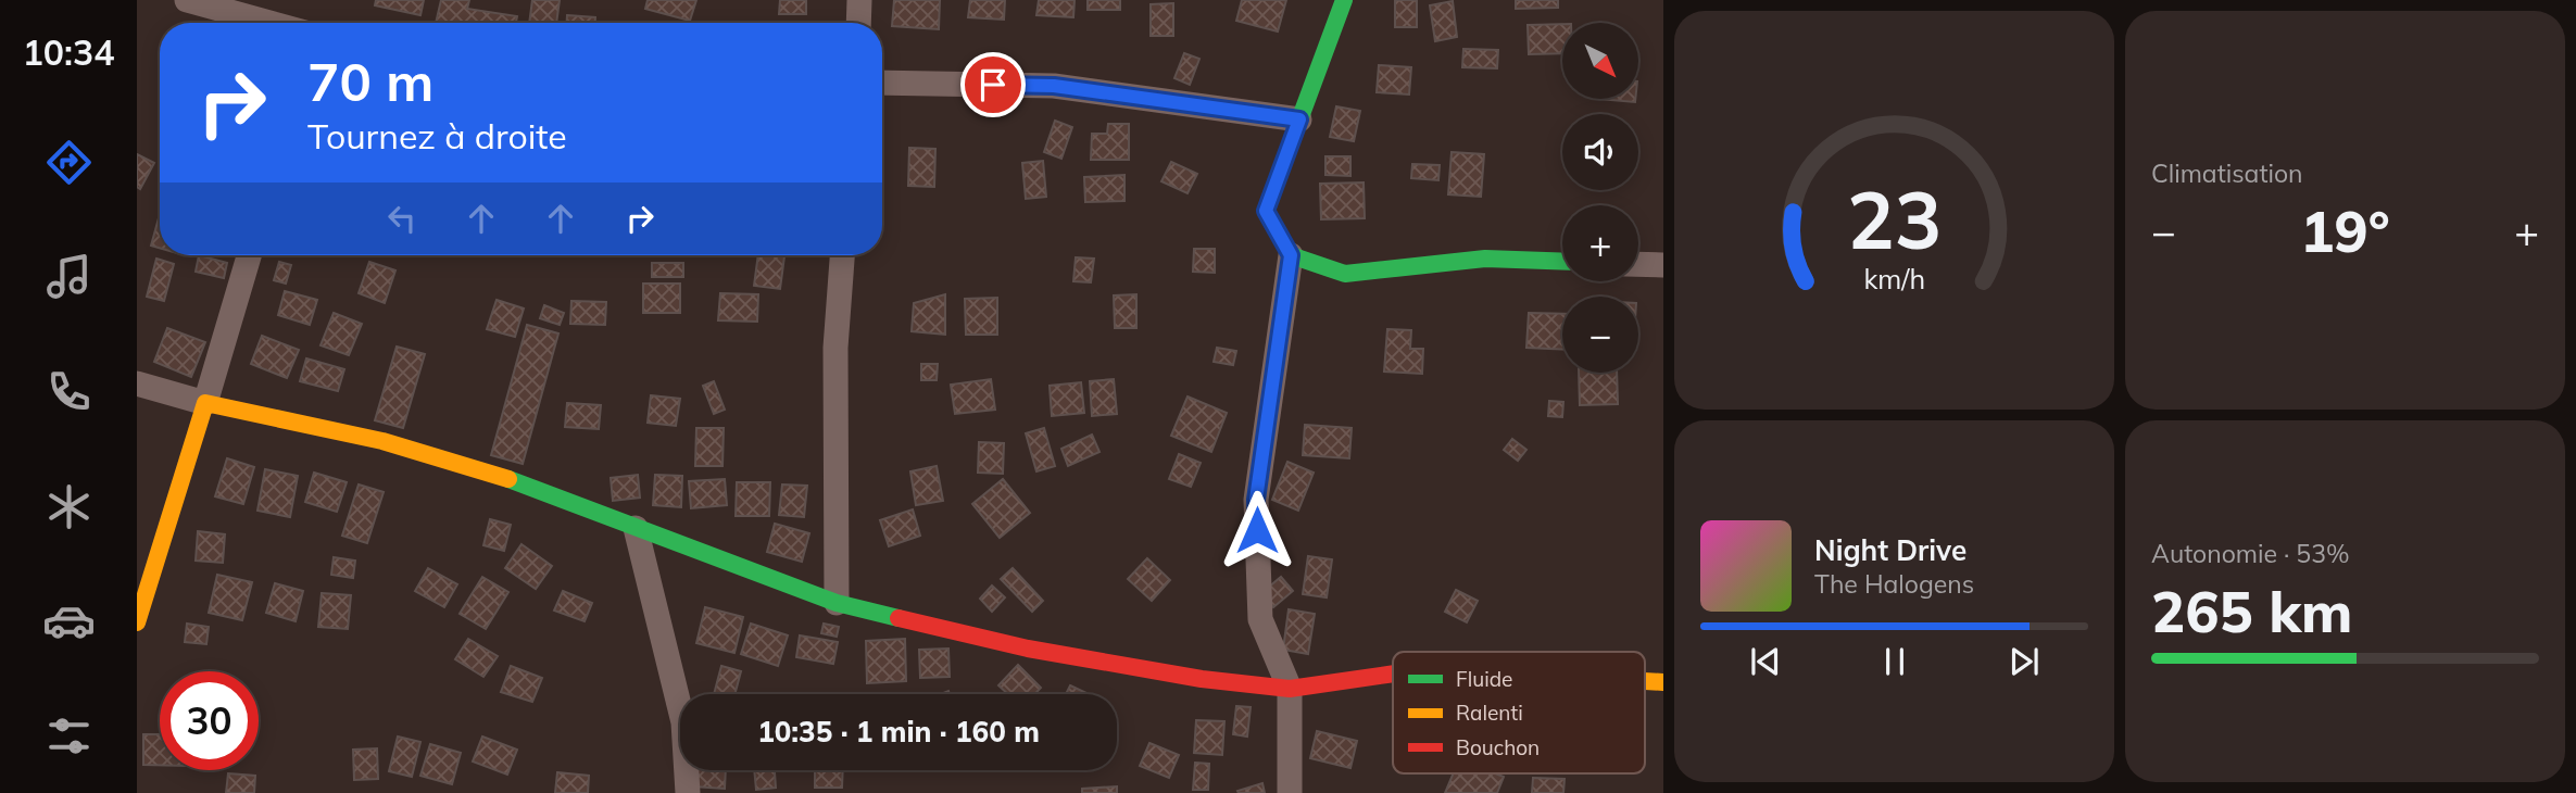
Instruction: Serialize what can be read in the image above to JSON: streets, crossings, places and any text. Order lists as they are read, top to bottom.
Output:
{
  "legend": ["Fluide", "Ralenti", "Bouchon"],
  "north": "bottom right",
  "page": {
    "tabs": "10:34",
    "tile": [
      "Climatisation",
      ["Autonomie · 53%", "265 km"]
    ],
    "map_buttons": ["+", "−"],
    "turn": ["70 m", "Tournez à droite"],
    "heat": ["−", "19°", "+"],
    "song": ["Night Drive", "The Halogens"],
    "limit": "30",
    "trip": "10:35 · 1 min · 160 m",
    "gauge": ["23", "km/h"]
  }
}
